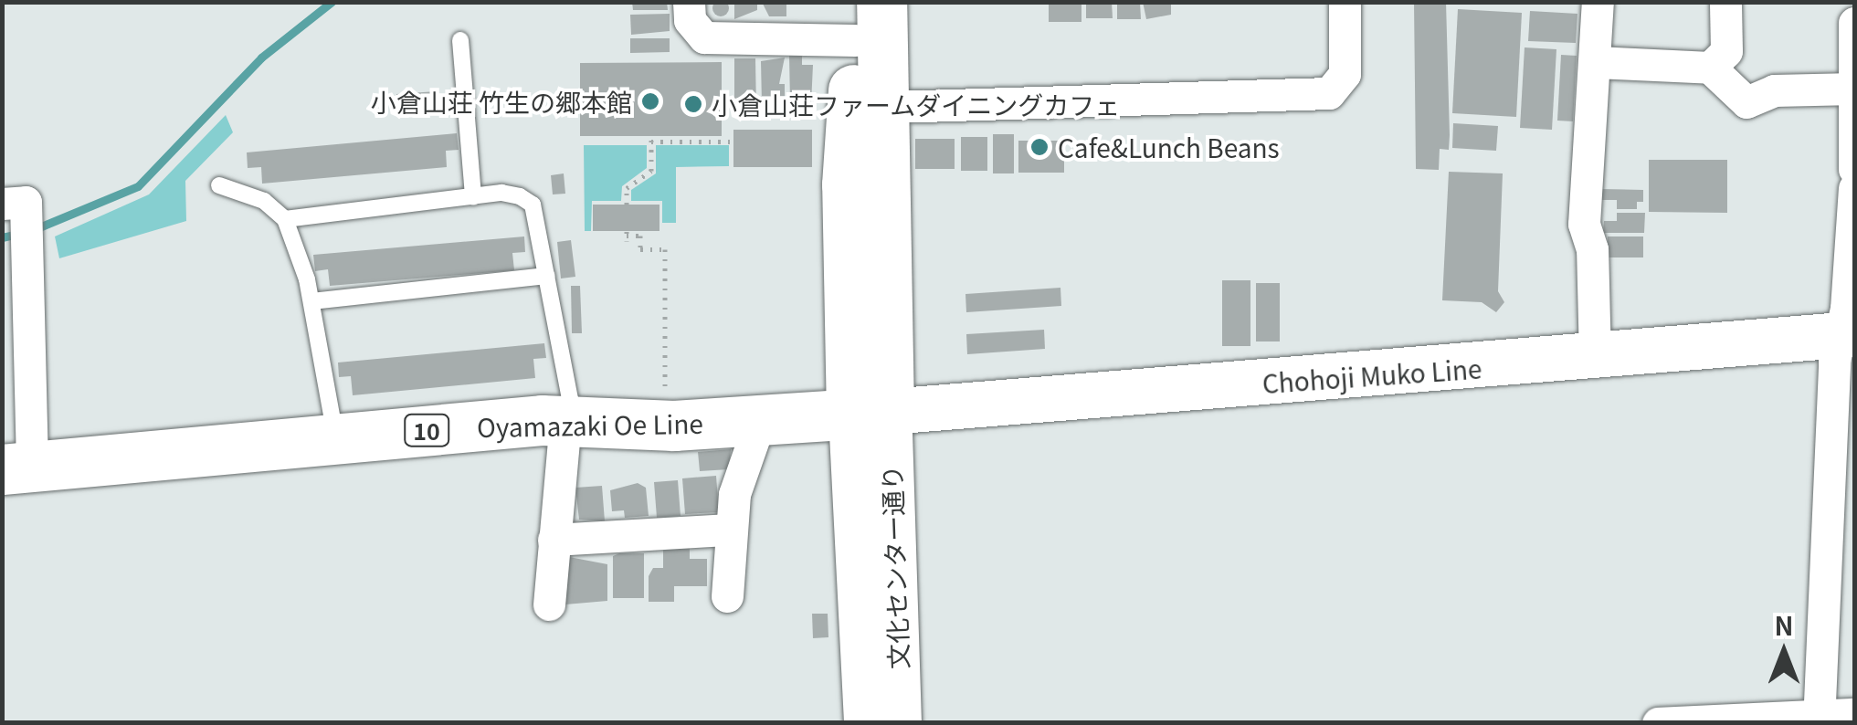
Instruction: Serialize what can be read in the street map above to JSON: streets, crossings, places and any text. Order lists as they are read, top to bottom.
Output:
{
  "streets": {
    "main road": [
      "Chohoji Muko Line",
      "Oyamazaki Oe Line",
      "10",
      "文化センター通り"
    ]
  },
  "crossings": [
    ["Chohoji Muko Line", "Oyamazaki Oe Line"],
    ["Chohoji Muko Line", "文化センター通り"],
    ["Oyamazaki Oe Line", "文化センター通り"]
  ],
  "places": ["小倉山荘 竹生の郷本館", "小倉山荘ファームダイニングカフェ", "Cafe&Lunch Beans"],
  "north": "top"
}
